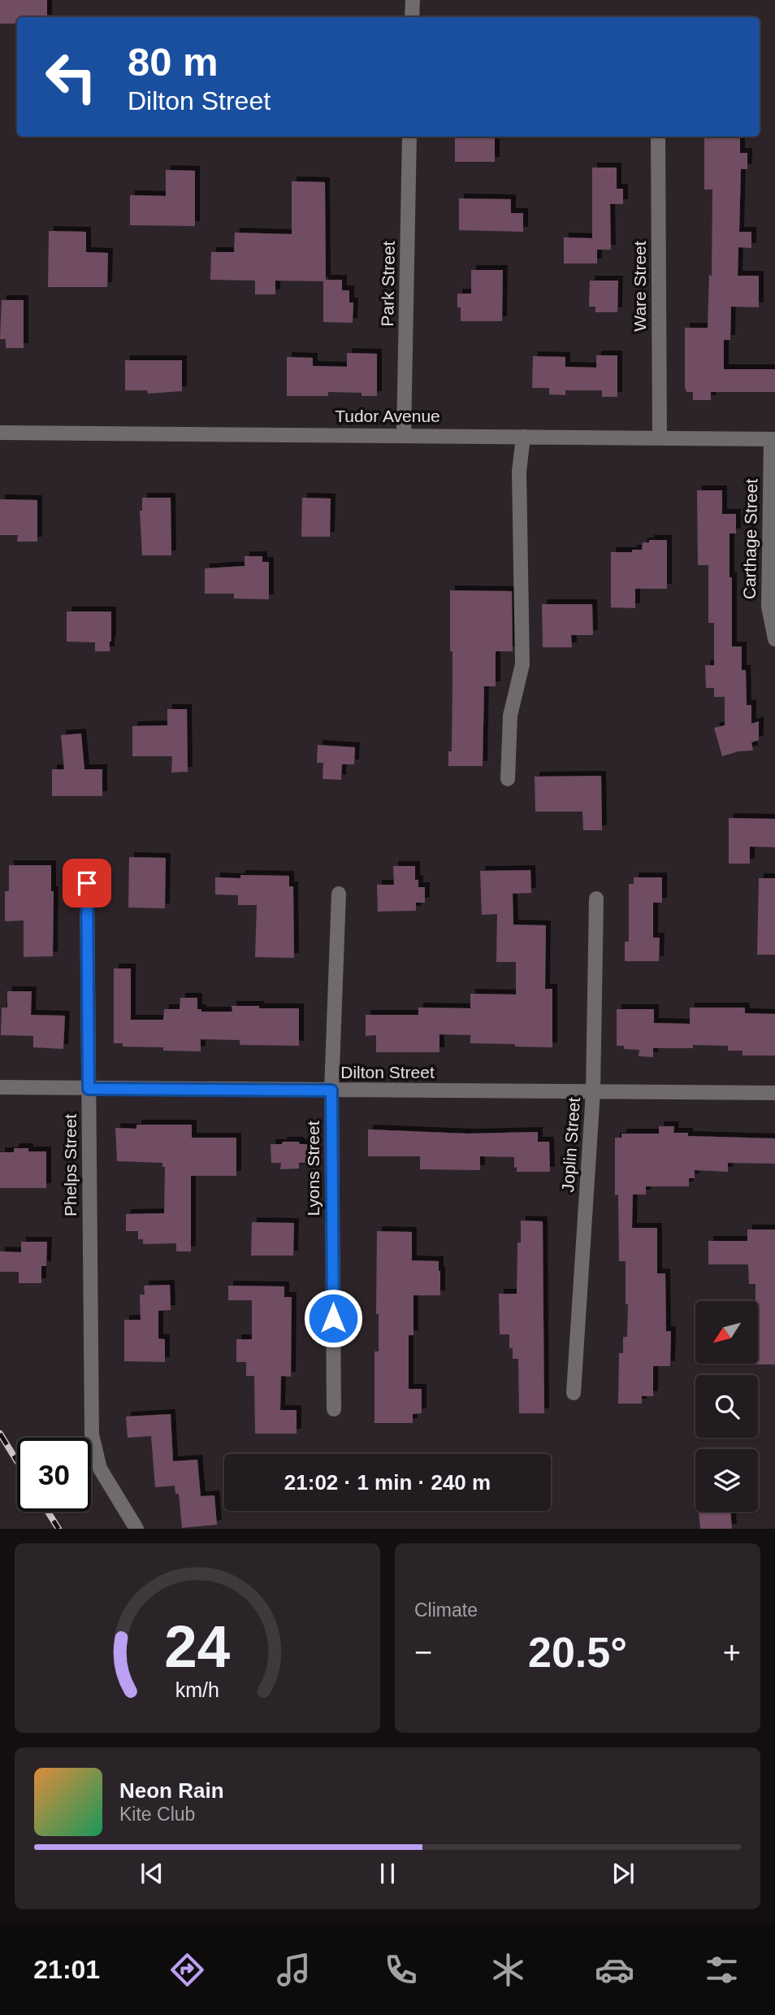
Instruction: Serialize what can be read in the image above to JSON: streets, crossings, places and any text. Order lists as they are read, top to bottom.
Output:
{
  "streets": {
    "street": [
      "Park Street",
      "Ware Street",
      "Tudor Avenue",
      "Carthage Street",
      "Dilton Street",
      "Joplin Street",
      "Phelps Street",
      "Lyons Street"
    ]
  },
  "crossings": [
    ["Park Street", "Tudor Avenue"],
    ["Ware Street", "Tudor Avenue"],
    ["Tudor Avenue", "Carthage Street"],
    ["Dilton Street", "Joplin Street"],
    ["Dilton Street", "Phelps Street"],
    ["Dilton Street", "Lyons Street"]
  ],
  "north": "bottom left",
  "page": {
    "turn": ["80 m", "Dilton Street"],
    "limit": "30",
    "trip": "21:02 · 1 min · 240 m",
    "tile": "Climate",
    "heat": ["−", "20.5°", "+"],
    "song": ["Neon Rain", "Kite Club"],
    "tabs": "21:01",
    "gauge": ["24", "km/h"]
  }
}
